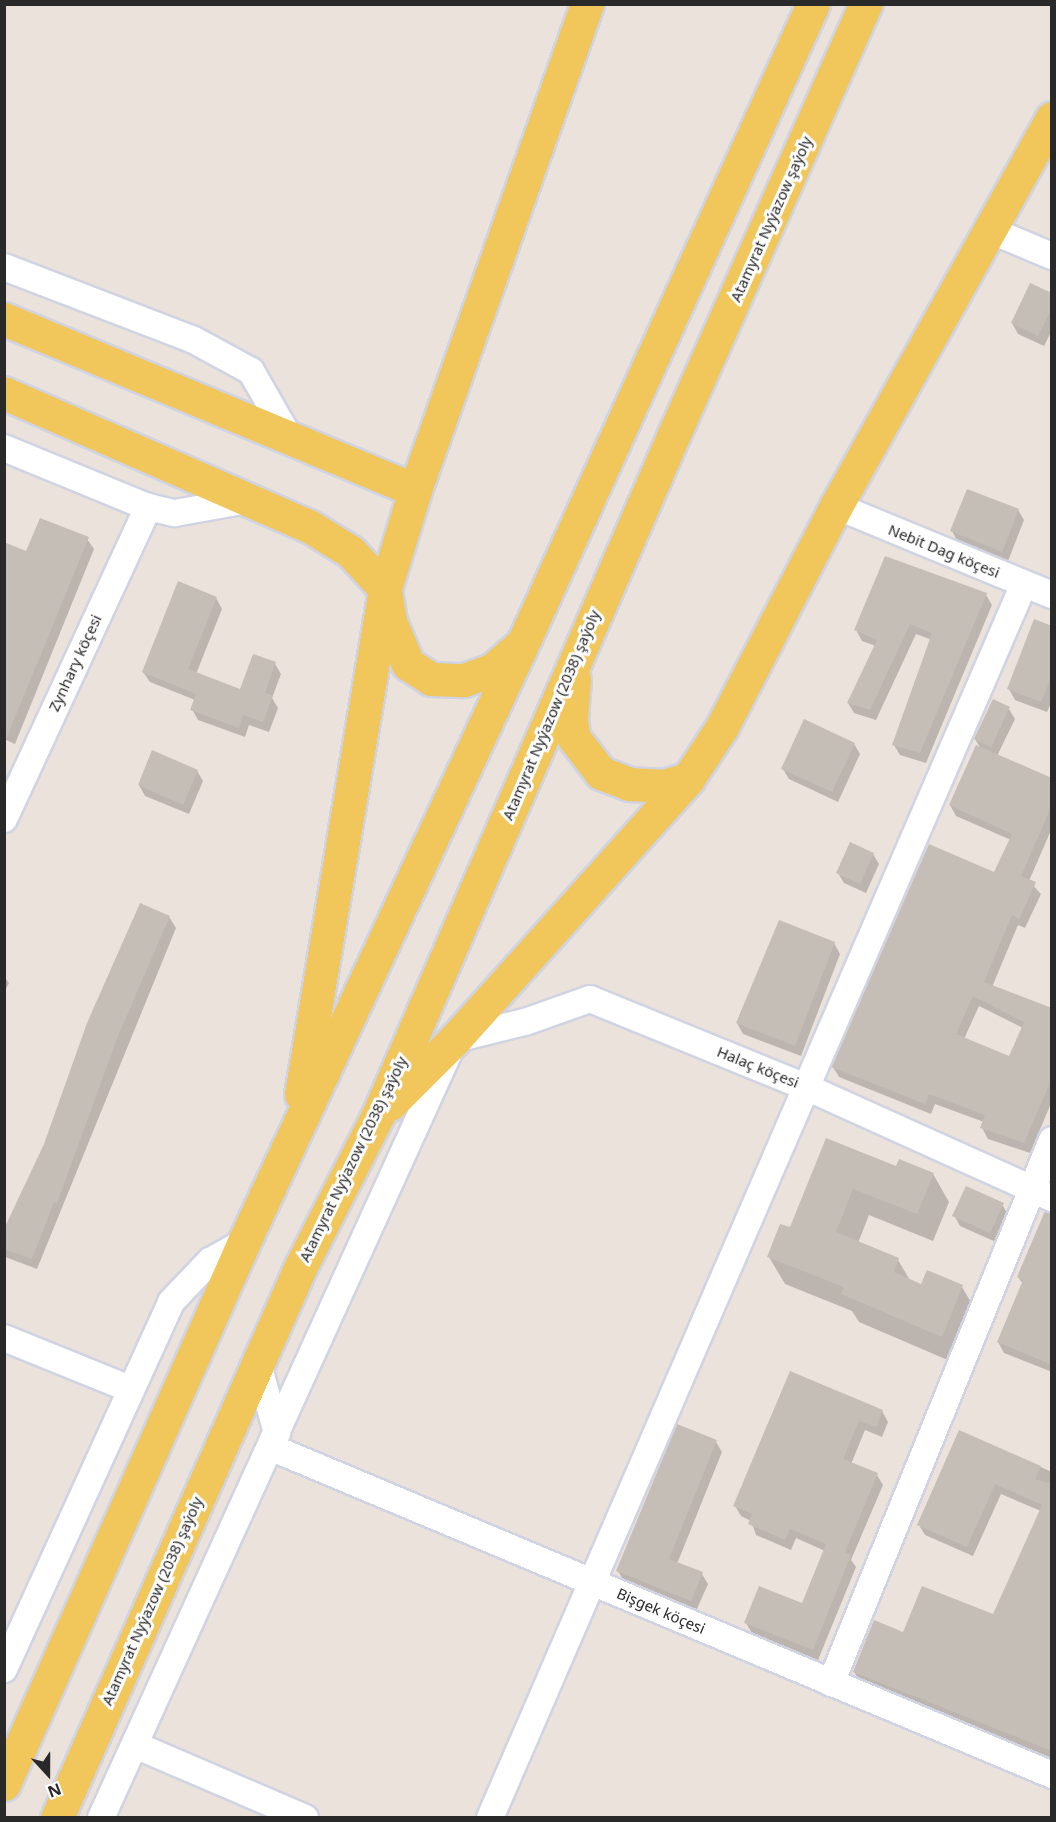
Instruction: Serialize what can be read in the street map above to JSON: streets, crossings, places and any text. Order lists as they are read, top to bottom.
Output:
{
  "streets": {
    "main road": ["Atamyrat Nyýazow şaýoly", "Atamyrat Nyýazow (2038) şaýoly"],
    "street": [
      "Nebit Dag köçesi",
      "Zynhary köçesi",
      "Halaç köçesi",
      "Bişgek köçesi"
    ]
  },
  "crossings": [
    ["Atamyrat Nyýazow şaýoly", "Atamyrat Nyýazow (2038) şaýoly"]
  ],
  "north": "bottom"
}
